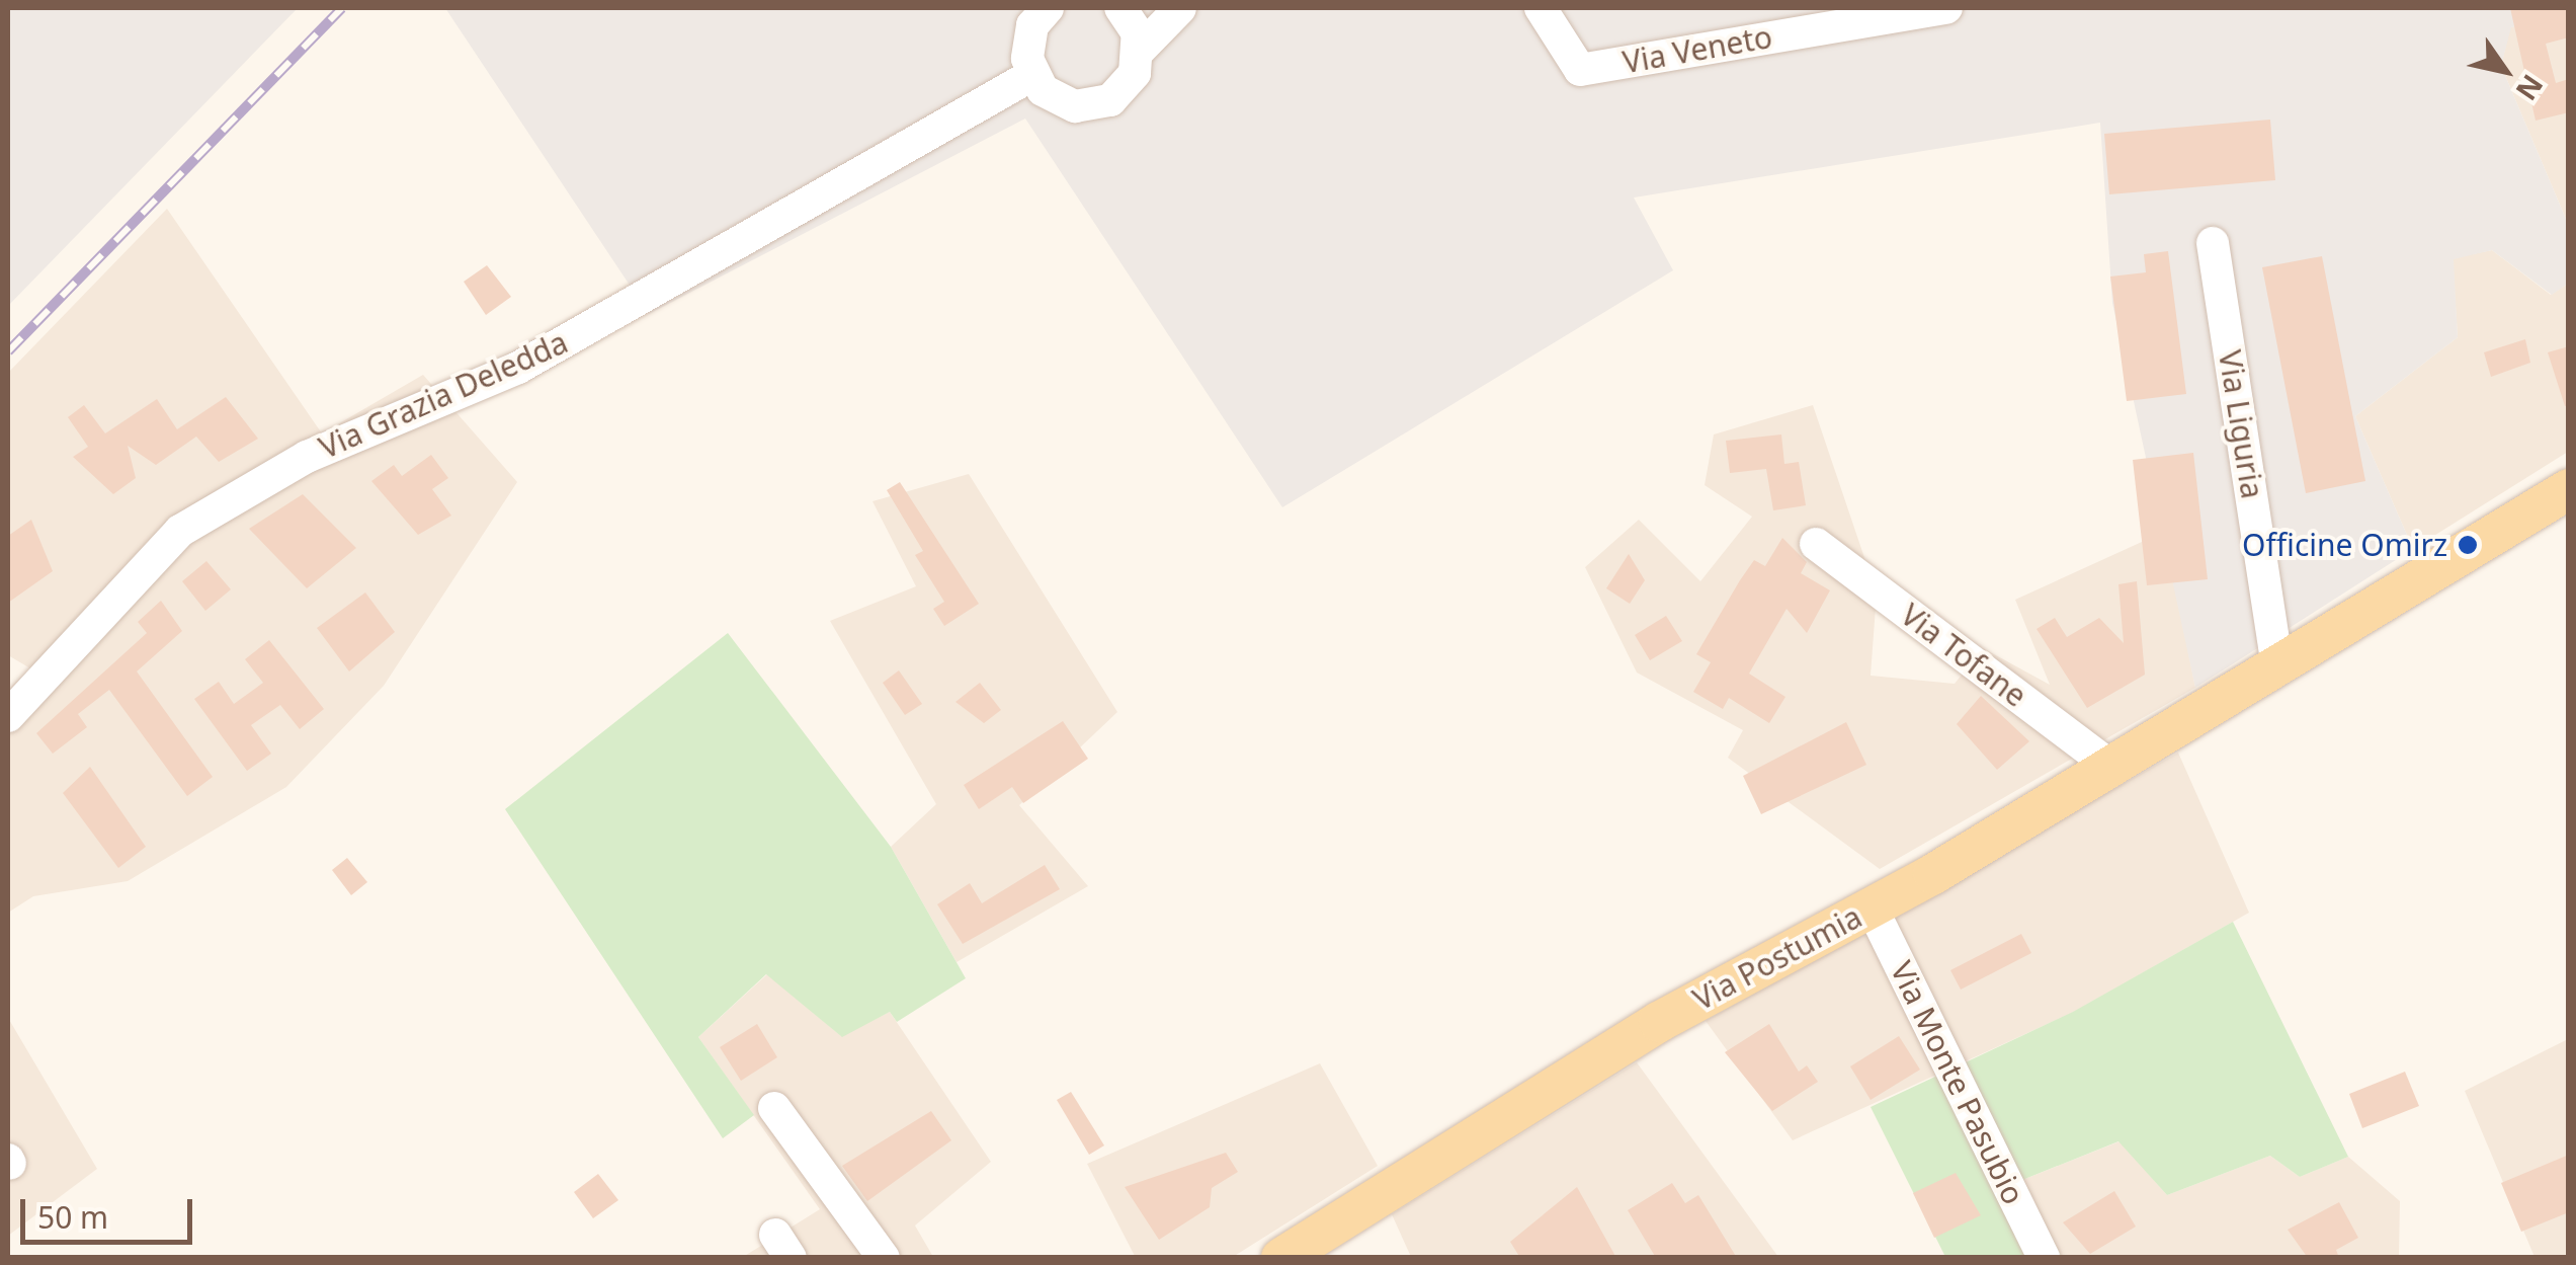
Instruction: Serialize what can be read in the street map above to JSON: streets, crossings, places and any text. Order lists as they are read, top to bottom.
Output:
{
  "streets": {
    "main road": ["Via Postumia"],
    "street": [
      "Via Veneto",
      "Via Grazia Deledda",
      "Via Liguria",
      "Via Tofane",
      "Via Monte Pasubio"
    ]
  },
  "crossings": [
    ["Via Liguria", "Via Postumia"],
    ["Via Tofane", "Via Postumia"],
    ["Via Postumia", "Via Monte Pasubio"]
  ],
  "places": ["Officine Omirz"],
  "scale_bar": "50 m",
  "north": "bottom right"
}
